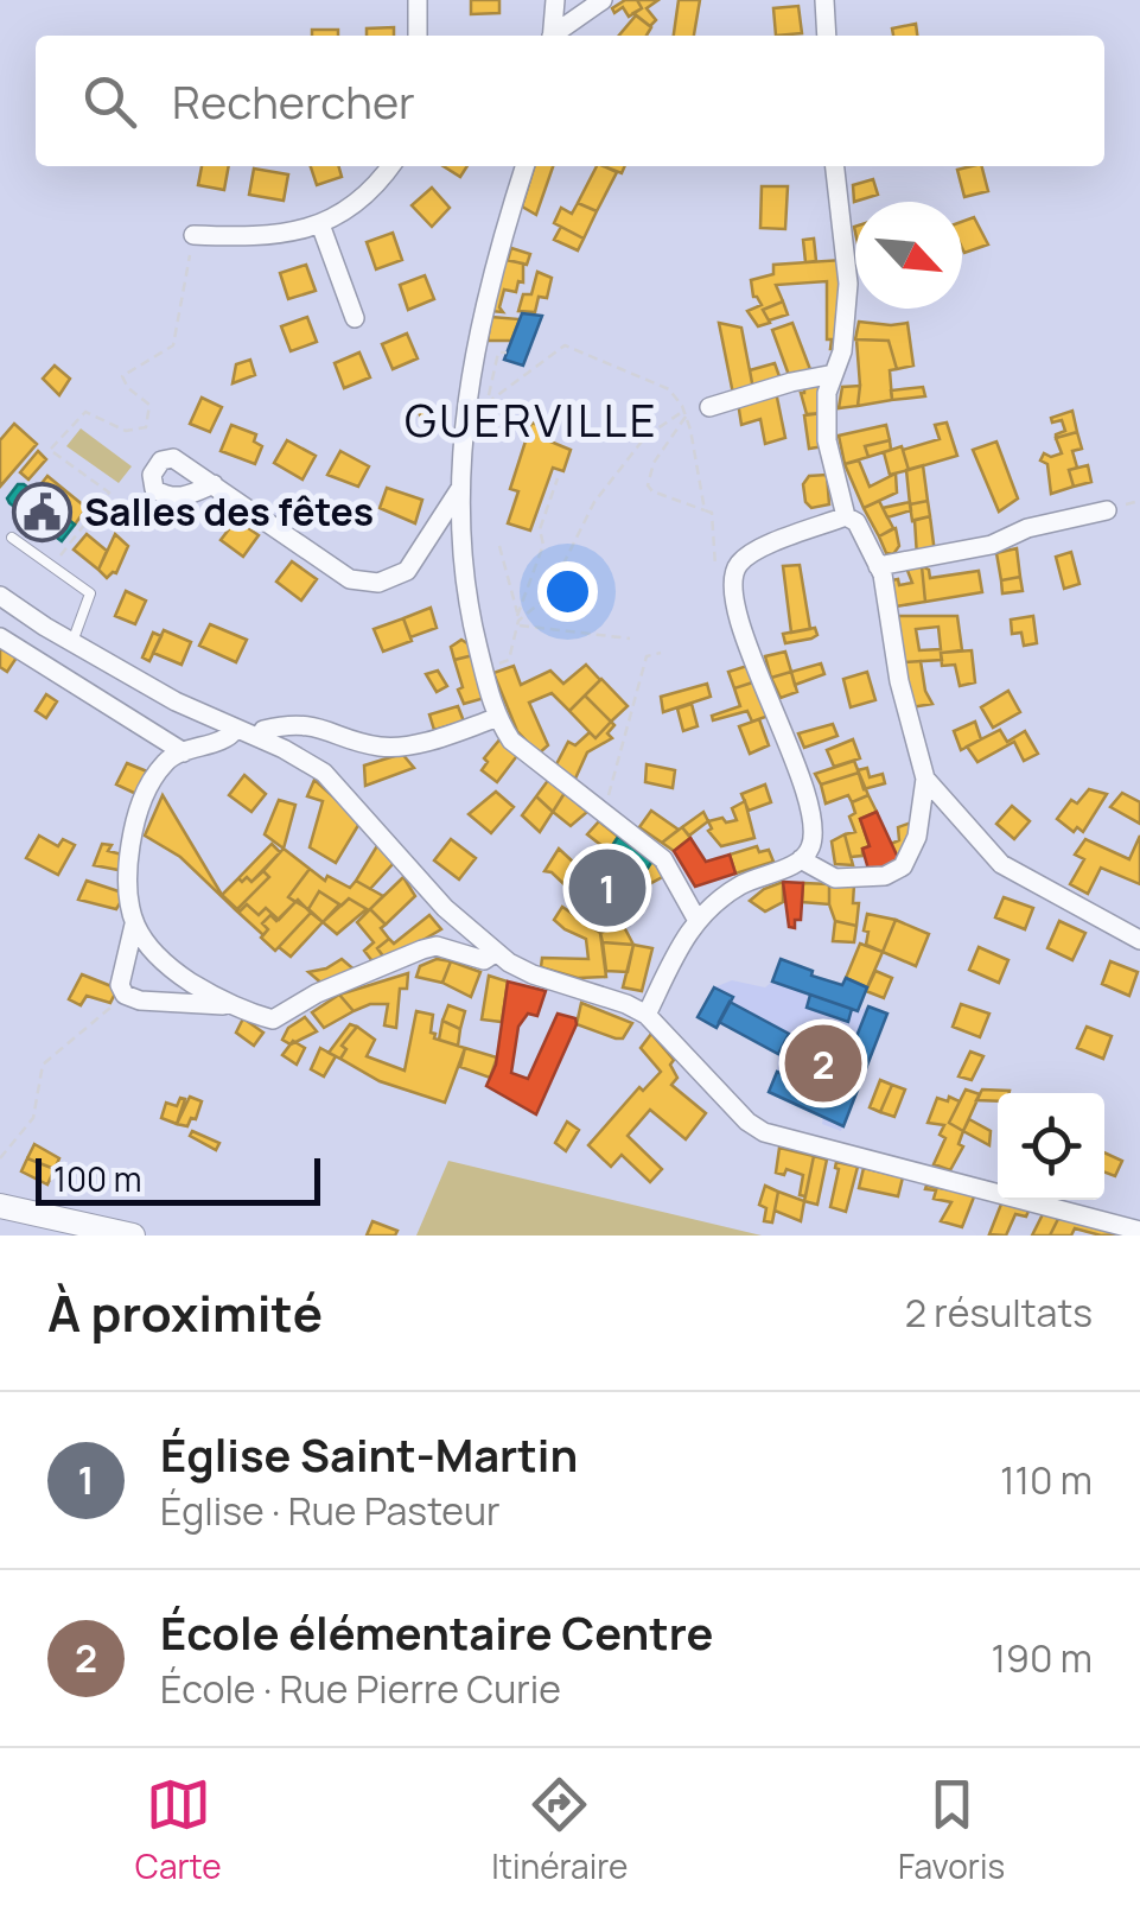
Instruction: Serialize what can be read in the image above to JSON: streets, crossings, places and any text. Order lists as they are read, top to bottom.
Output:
{
  "districts": ["GUERVILLE"],
  "places": {
    "public building": ["Salles des fêtes"]
  },
  "scale_bar": "100 m",
  "north": "bottom right",
  "page": {
    "search": "Rechercher",
    "pins": ["1", "2"],
    "scale": "100 m",
    "heading": ["À proximité", "2 résultats"],
    "list": [
      {
        "mark": "1",
        "name": "Église Saint-Martin",
        "note": "Église · Rue Pasteur",
        "value": "110 m"
      },
      {
        "mark": "2",
        "name": "École élémentaire Centre",
        "note": "École · Rue Pierre Curie",
        "value": "190 m"
      }
    ],
    "nav": ["Carte", "Itinéraire", "Favoris"]
  }
}
